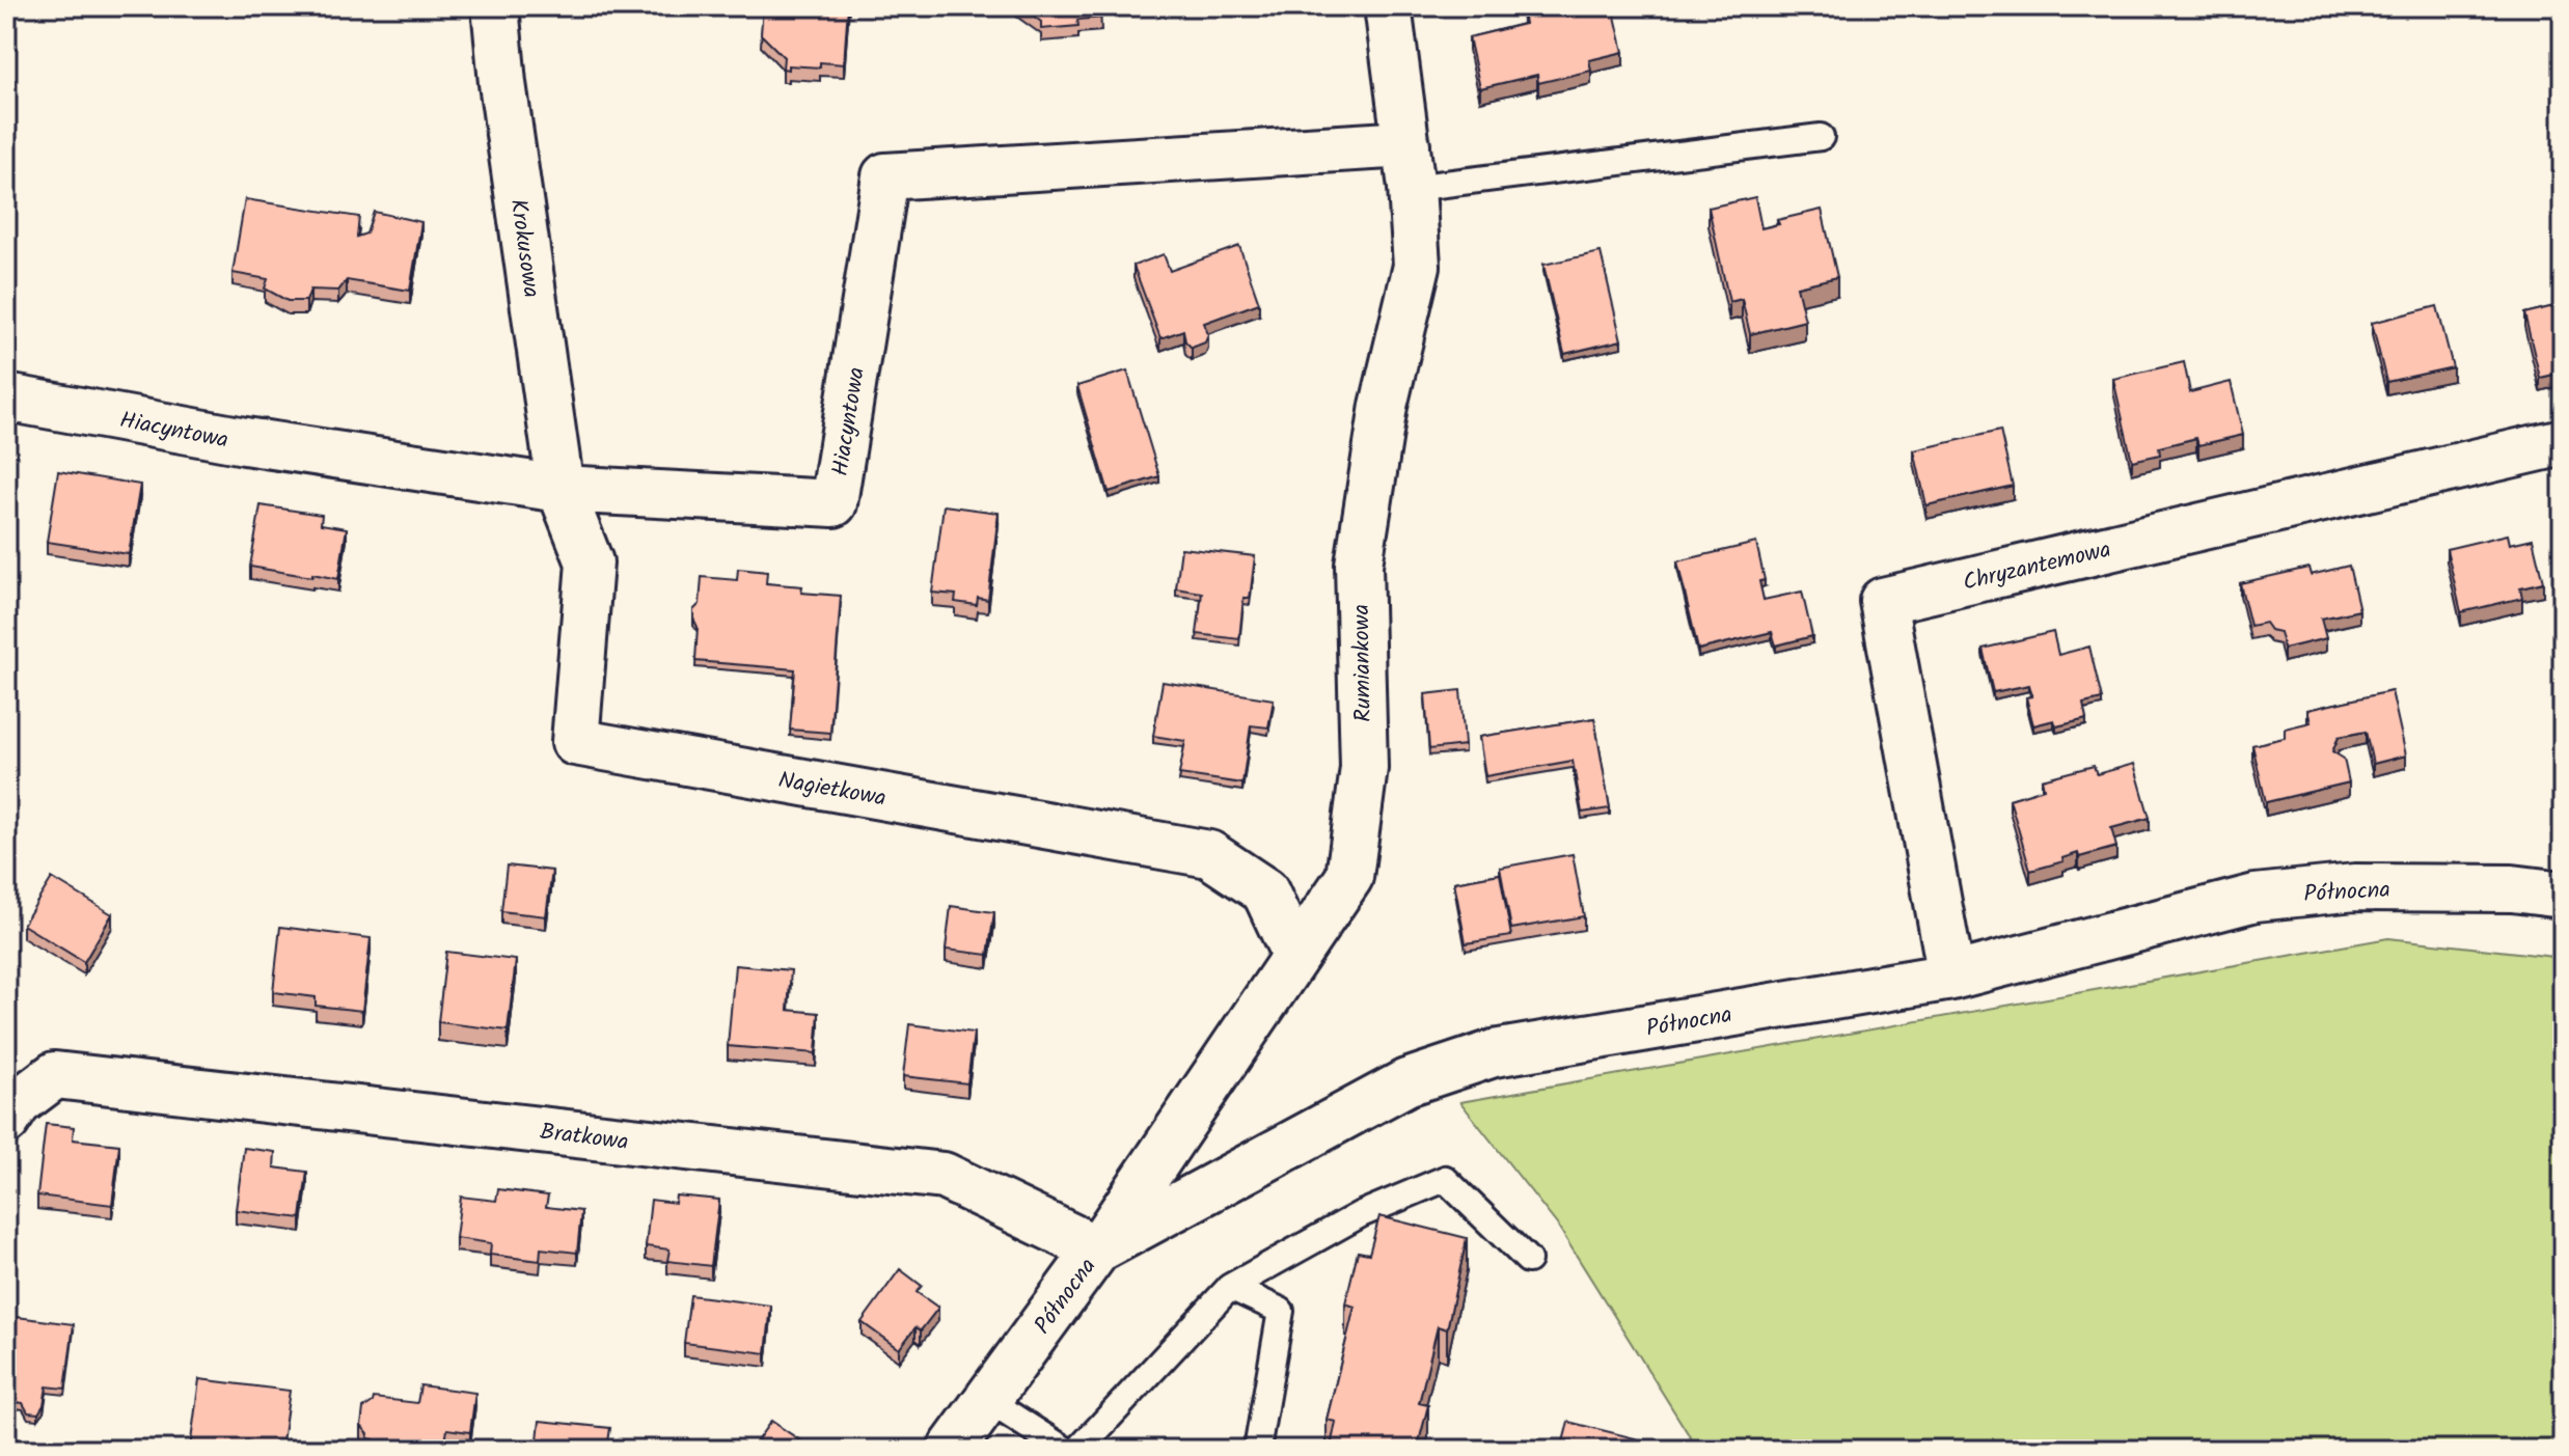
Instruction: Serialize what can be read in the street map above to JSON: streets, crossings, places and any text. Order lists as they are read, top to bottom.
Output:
{
  "streets": {
    "street": [
      "Krokusowa",
      "Hiacyntowa",
      "Chryzantemowa",
      "Rumiankowa",
      "Nagietkowa",
      "Północna",
      "Bratkowa"
    ]
  },
  "crossings": [
    ["Krokusowa", "Hiacyntowa"],
    ["Krokusowa", "Nagietkowa"],
    ["Hiacyntowa", "Rumiankowa"],
    ["Hiacyntowa", "Nagietkowa"],
    ["Chryzantemowa", "Północna"],
    ["Rumiankowa", "Nagietkowa"],
    ["Rumiankowa", "Północna"],
    ["Rumiankowa", "Bratkowa"],
    ["Północna", "Bratkowa"]
  ]
}
